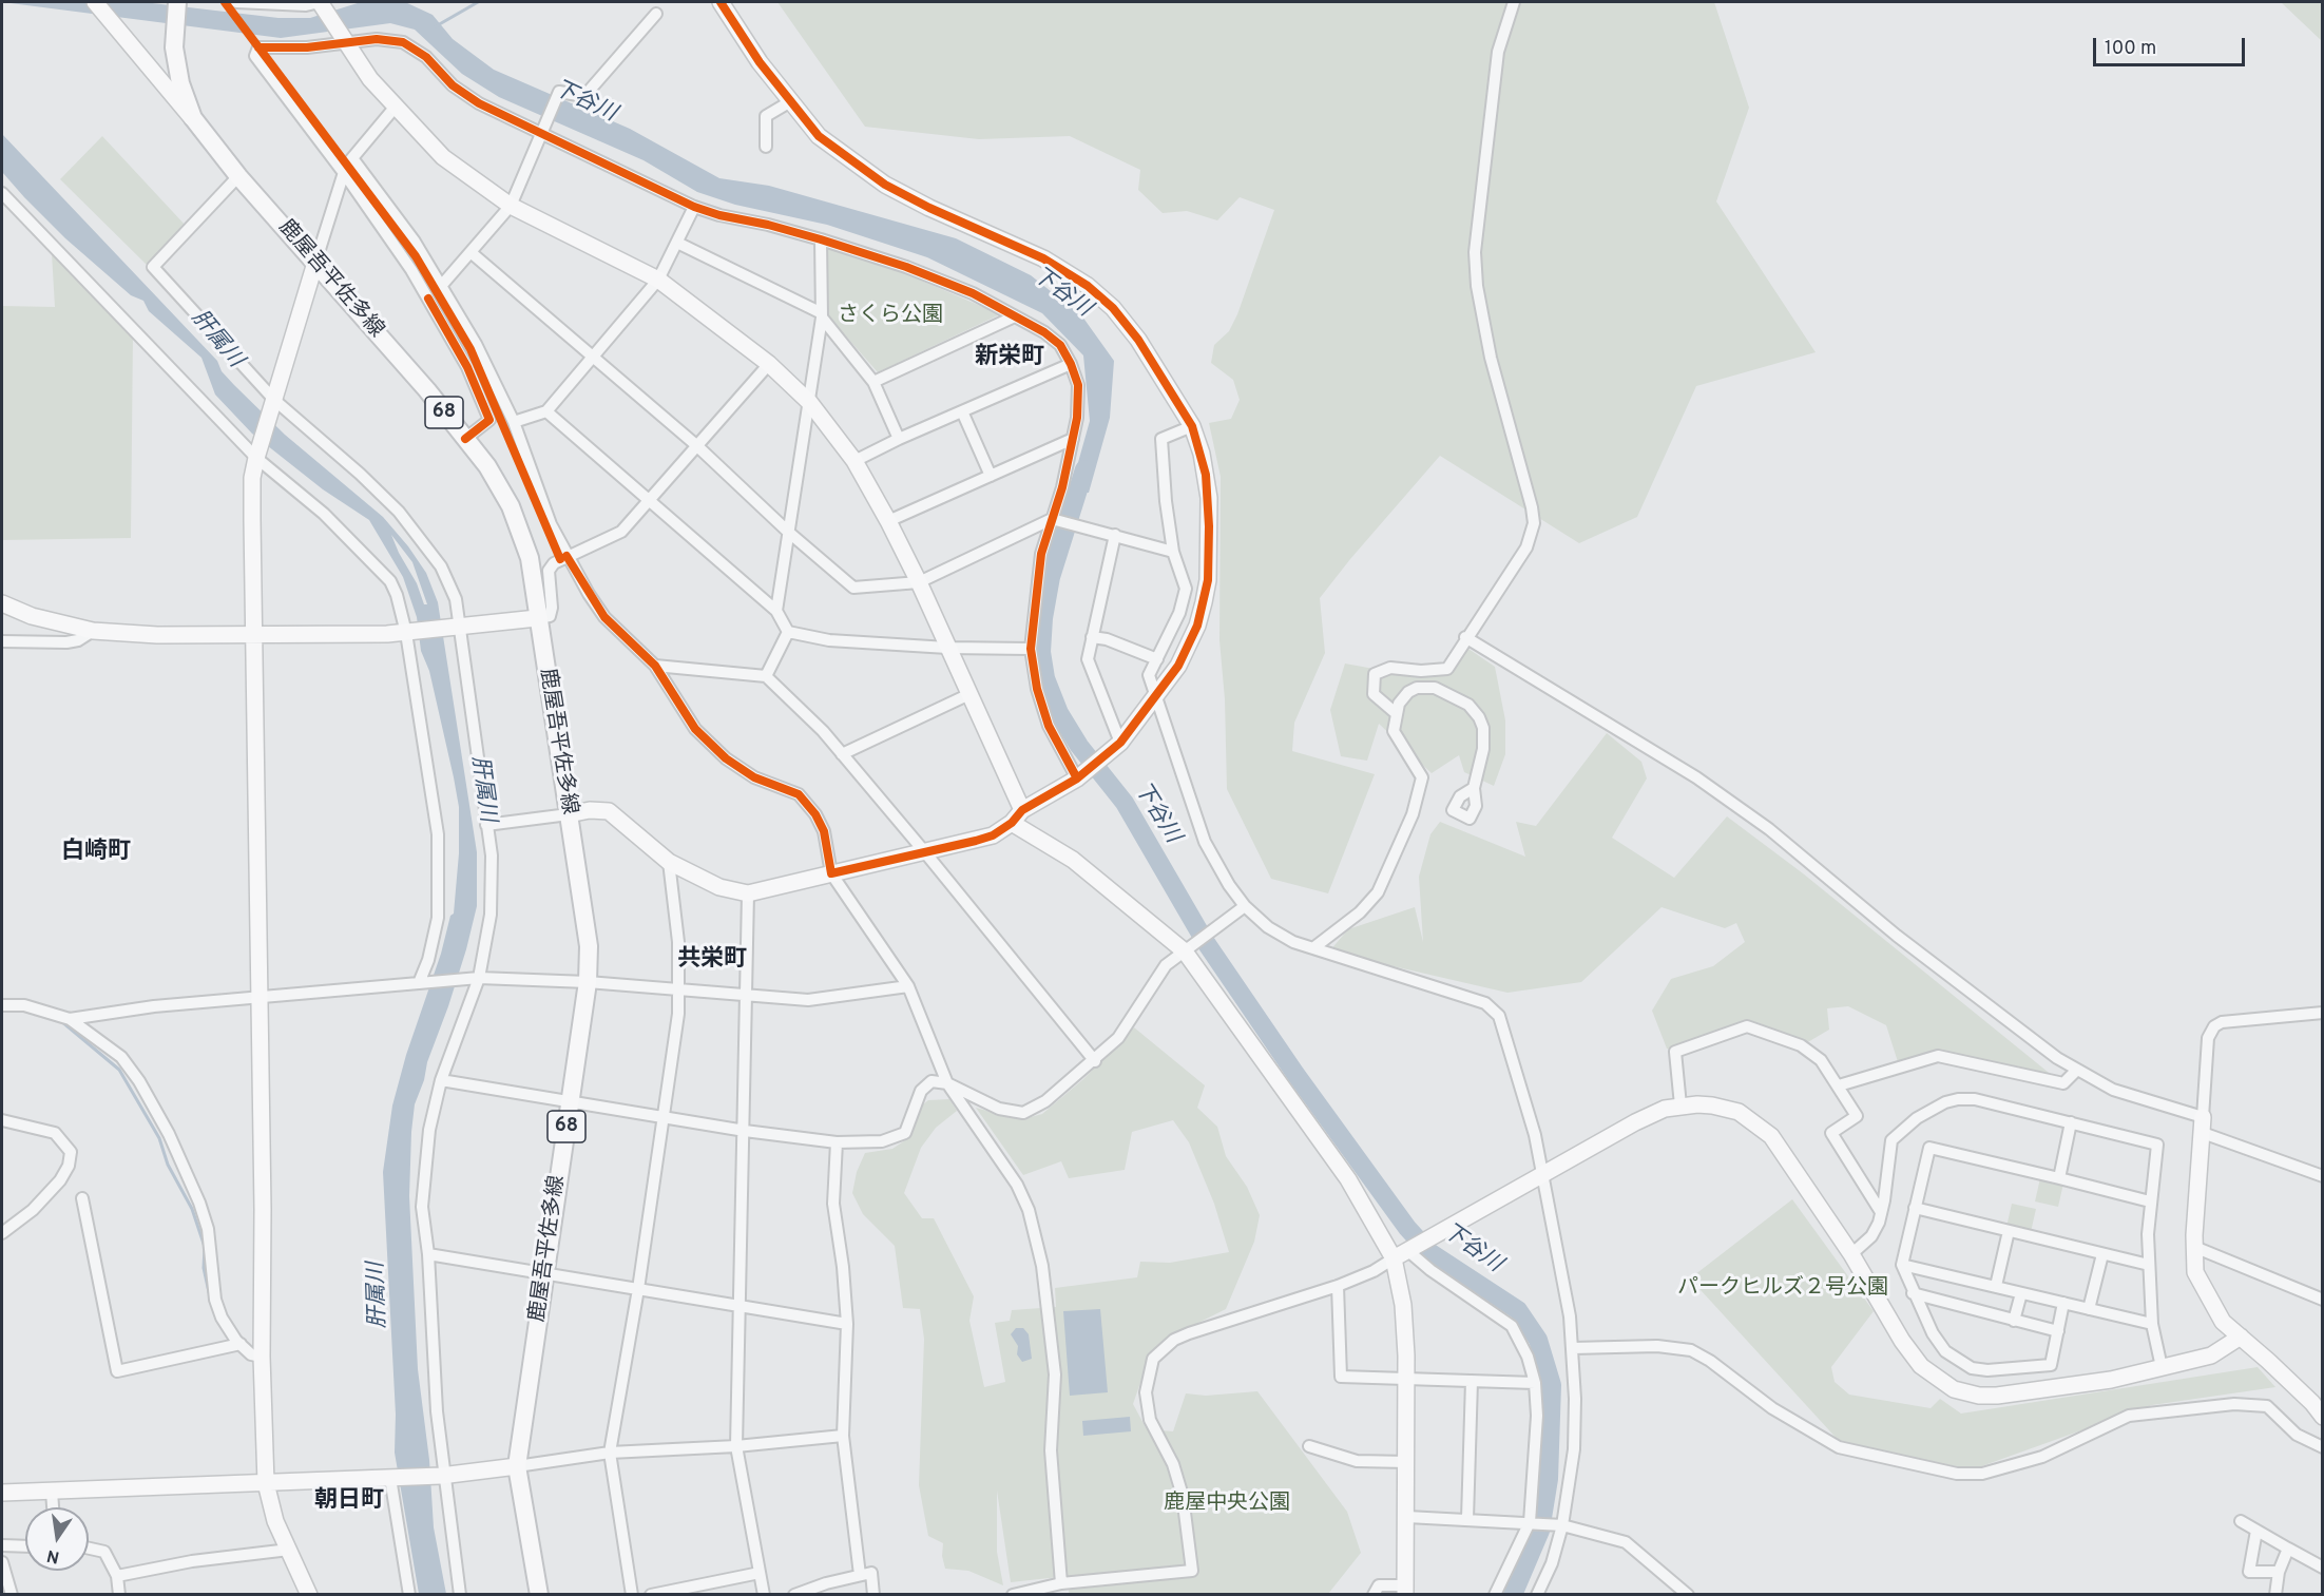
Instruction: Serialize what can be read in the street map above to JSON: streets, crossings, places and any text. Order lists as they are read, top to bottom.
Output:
{
  "streets": {
    "main road": ["鹿屋吾平佐多線", "68"]
  },
  "districts": [
    "新栄町",
    "白崎町",
    "共栄町",
    "朝日町"
  ],
  "water": ["下谷川", "肝属川"],
  "parks": ["さくら公園", "パークヒルズ２号公園", "鹿屋中央公園"],
  "scale_bar": "100 m",
  "north": "bottom"
}
